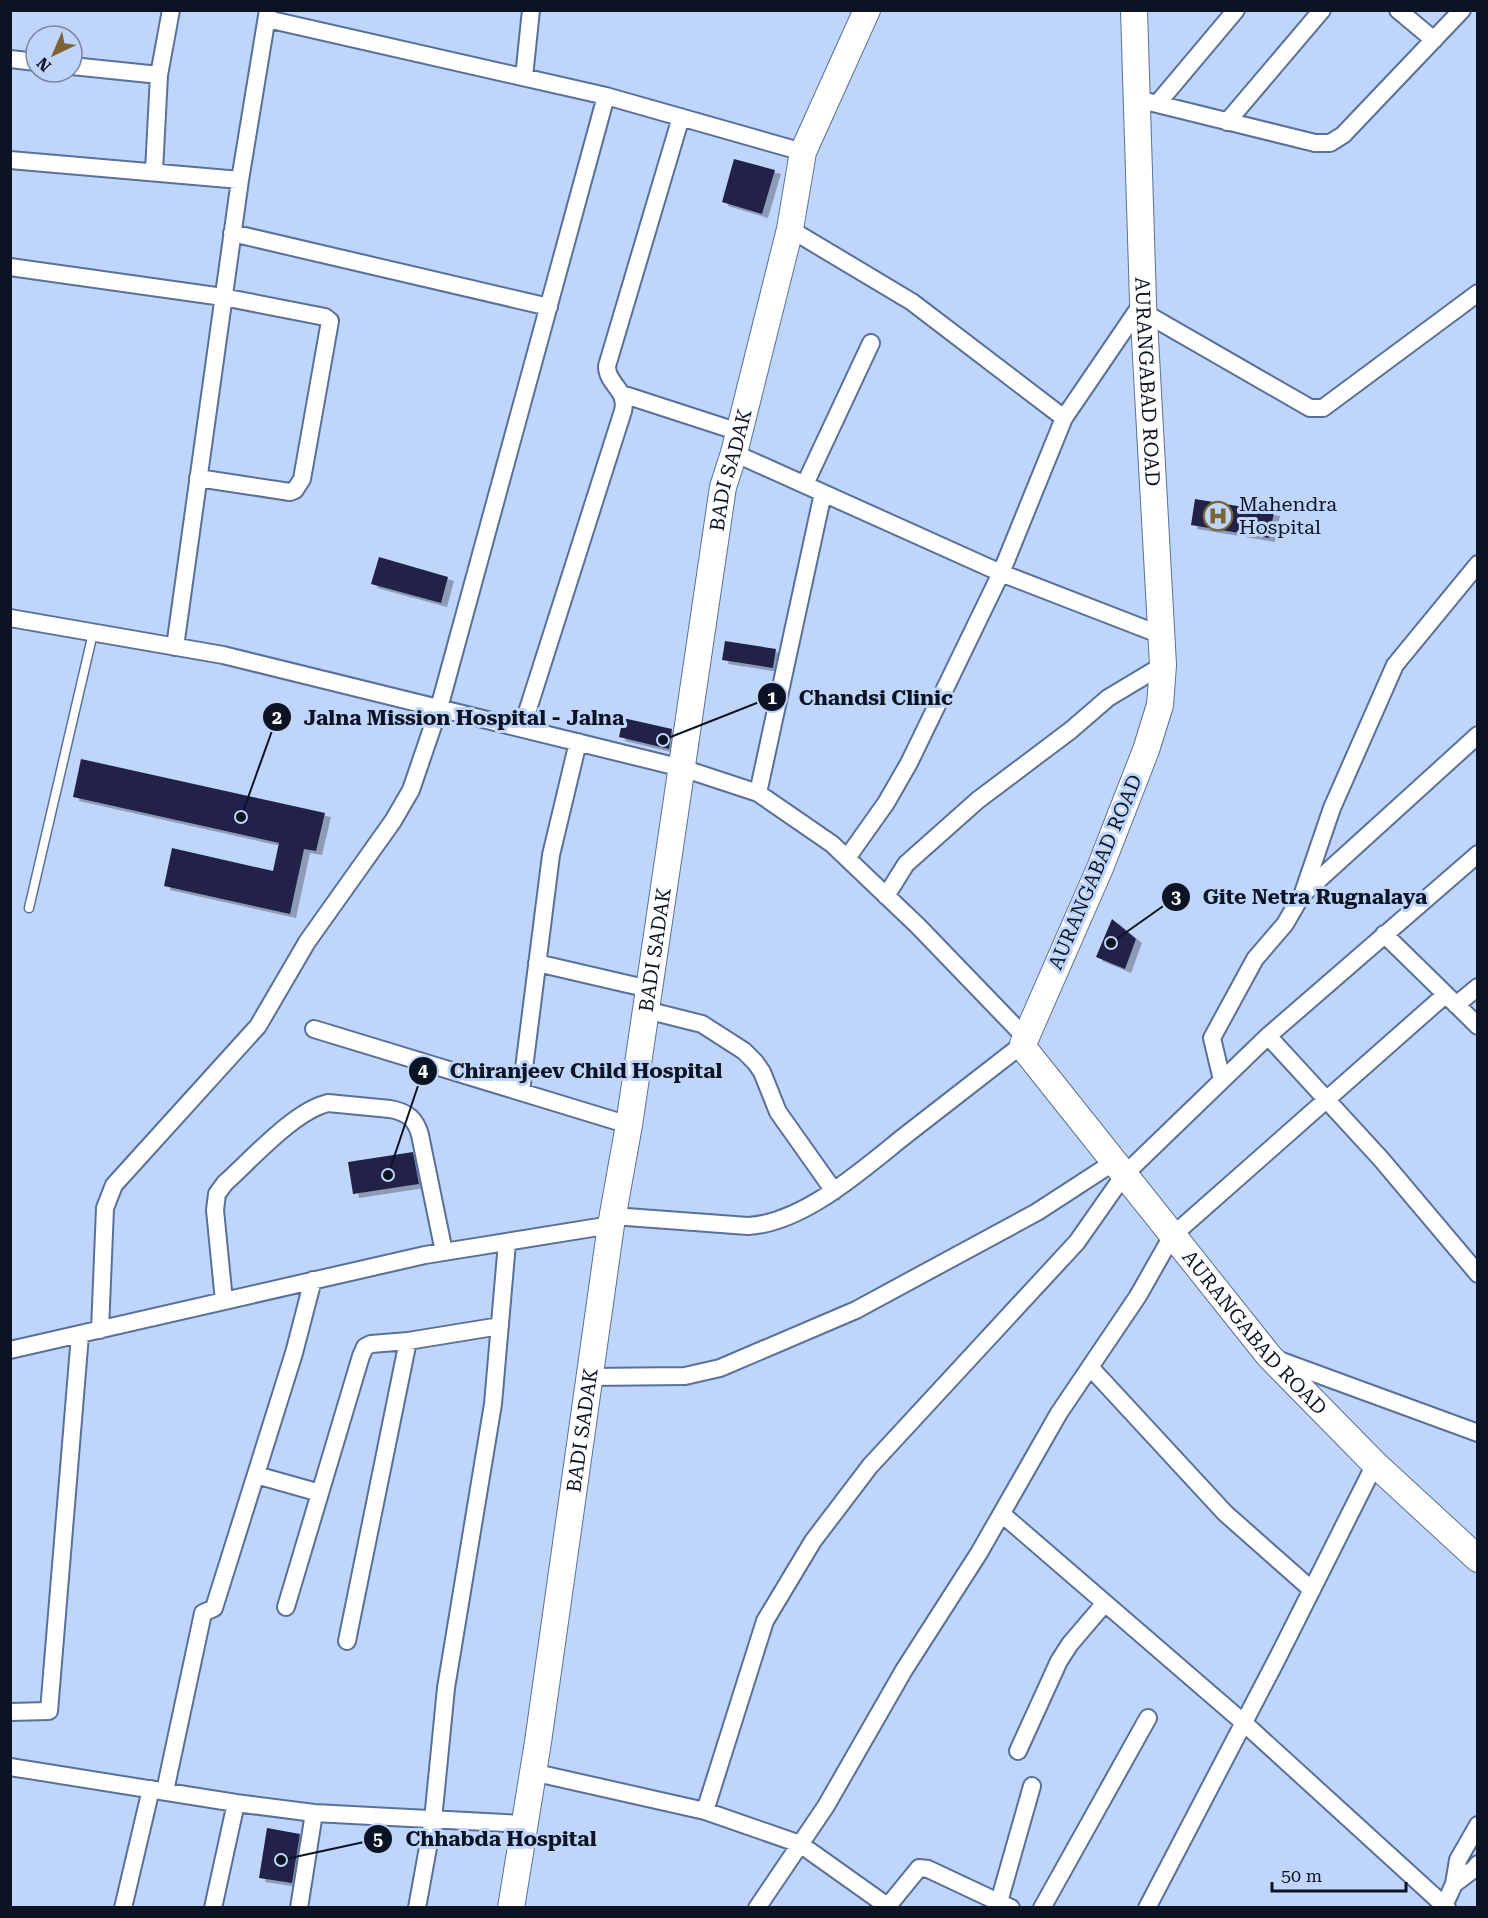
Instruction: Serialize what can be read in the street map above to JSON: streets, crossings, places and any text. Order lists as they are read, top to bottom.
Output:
{
  "streets": {
    "main road": ["AURANGABAD ROAD", "BADI SADAK"]
  },
  "places": {
    "hospital": ["Mahendra Hospital"],
    "other": [
      "Chandsi Clinic",
      "Jalna Mission Hospital - Jalna",
      "Gite Netra Rugnalaya",
      "Chiranjeev Child Hospital",
      "Chhabda Hospital"
    ]
  },
  "scale_bar": "50 m",
  "north": "bottom left"
}
